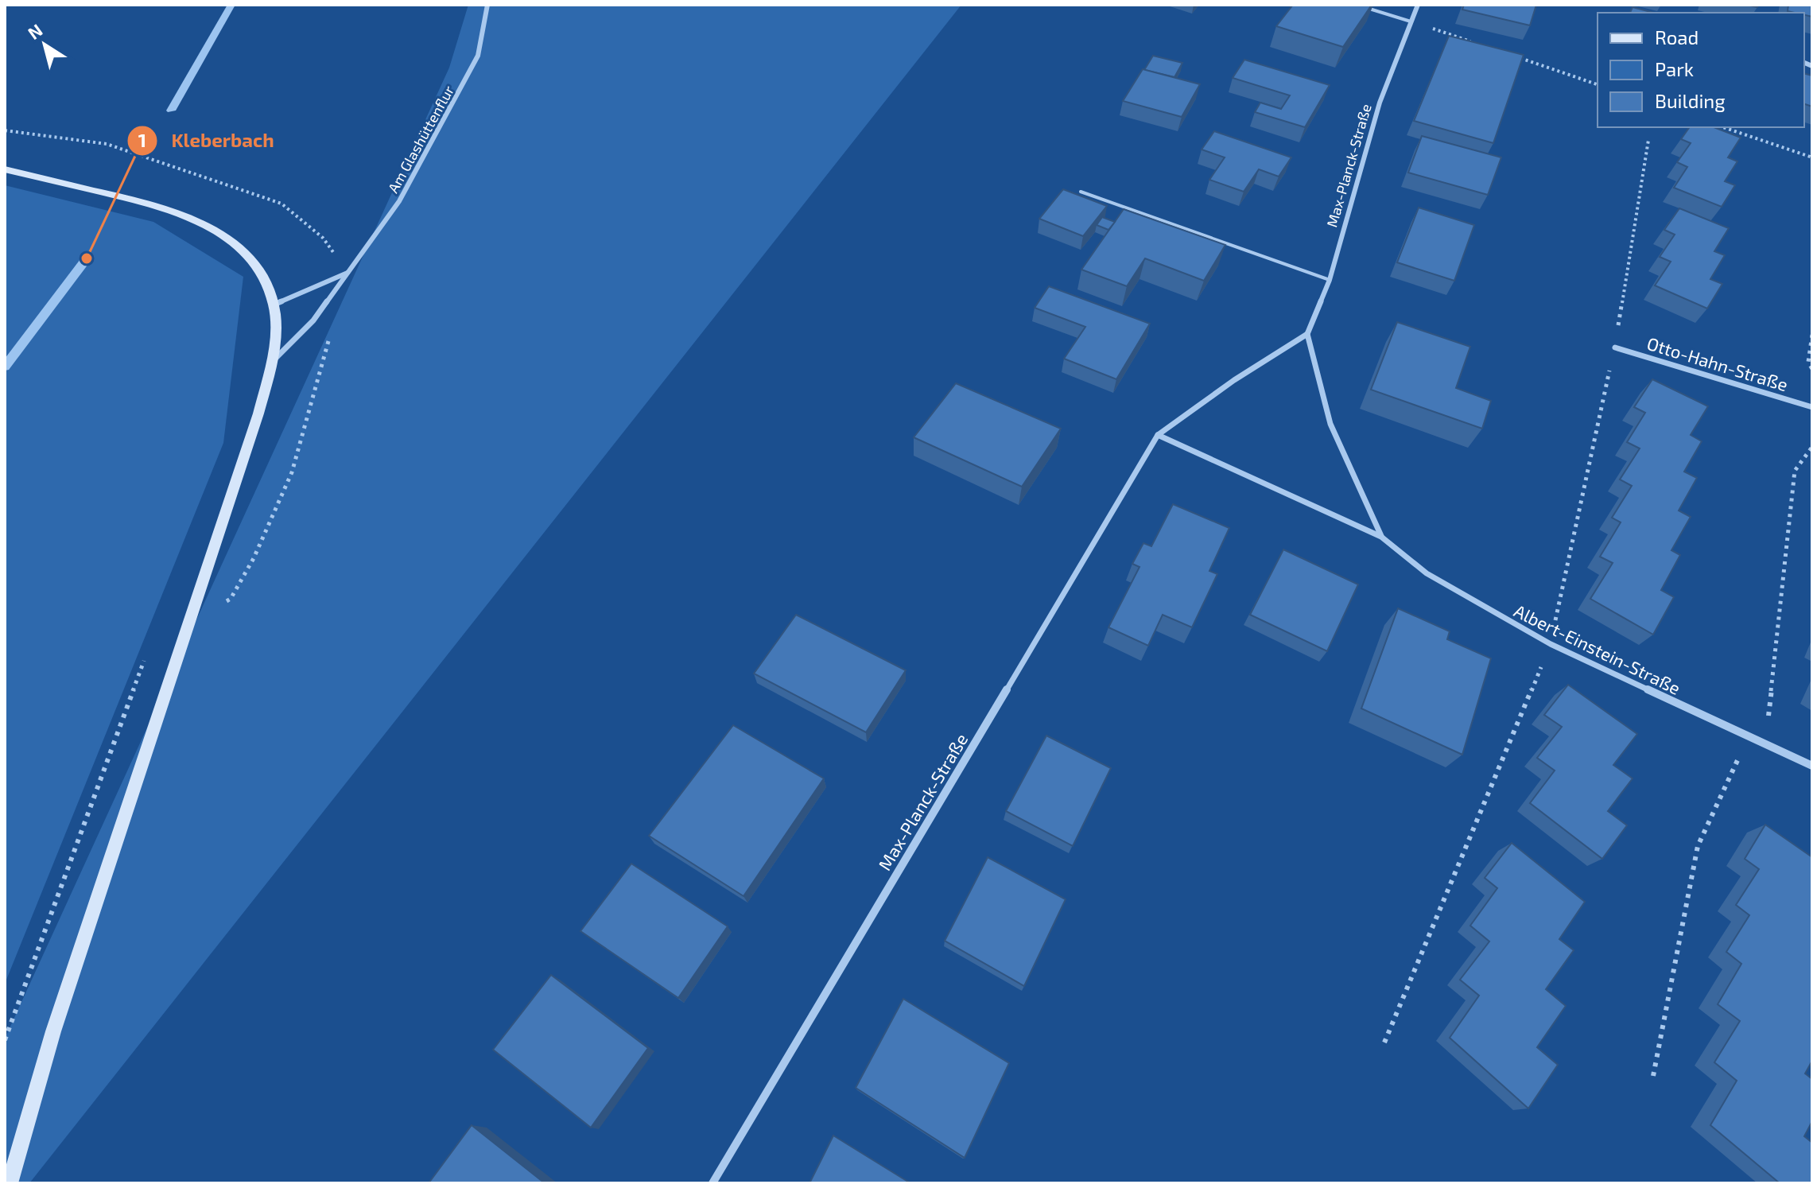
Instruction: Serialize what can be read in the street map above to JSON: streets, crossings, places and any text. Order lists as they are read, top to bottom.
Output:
{
  "streets": {
    "street": [
      "Am Glashüttenflur",
      "Max-Planck-Straße",
      "Otto-Hahn-Straße",
      "Albert-Einstein-Straße"
    ]
  },
  "places": ["Kleberbach"],
  "legend": ["Road", "Park", "Building"],
  "north": "top left"
}
